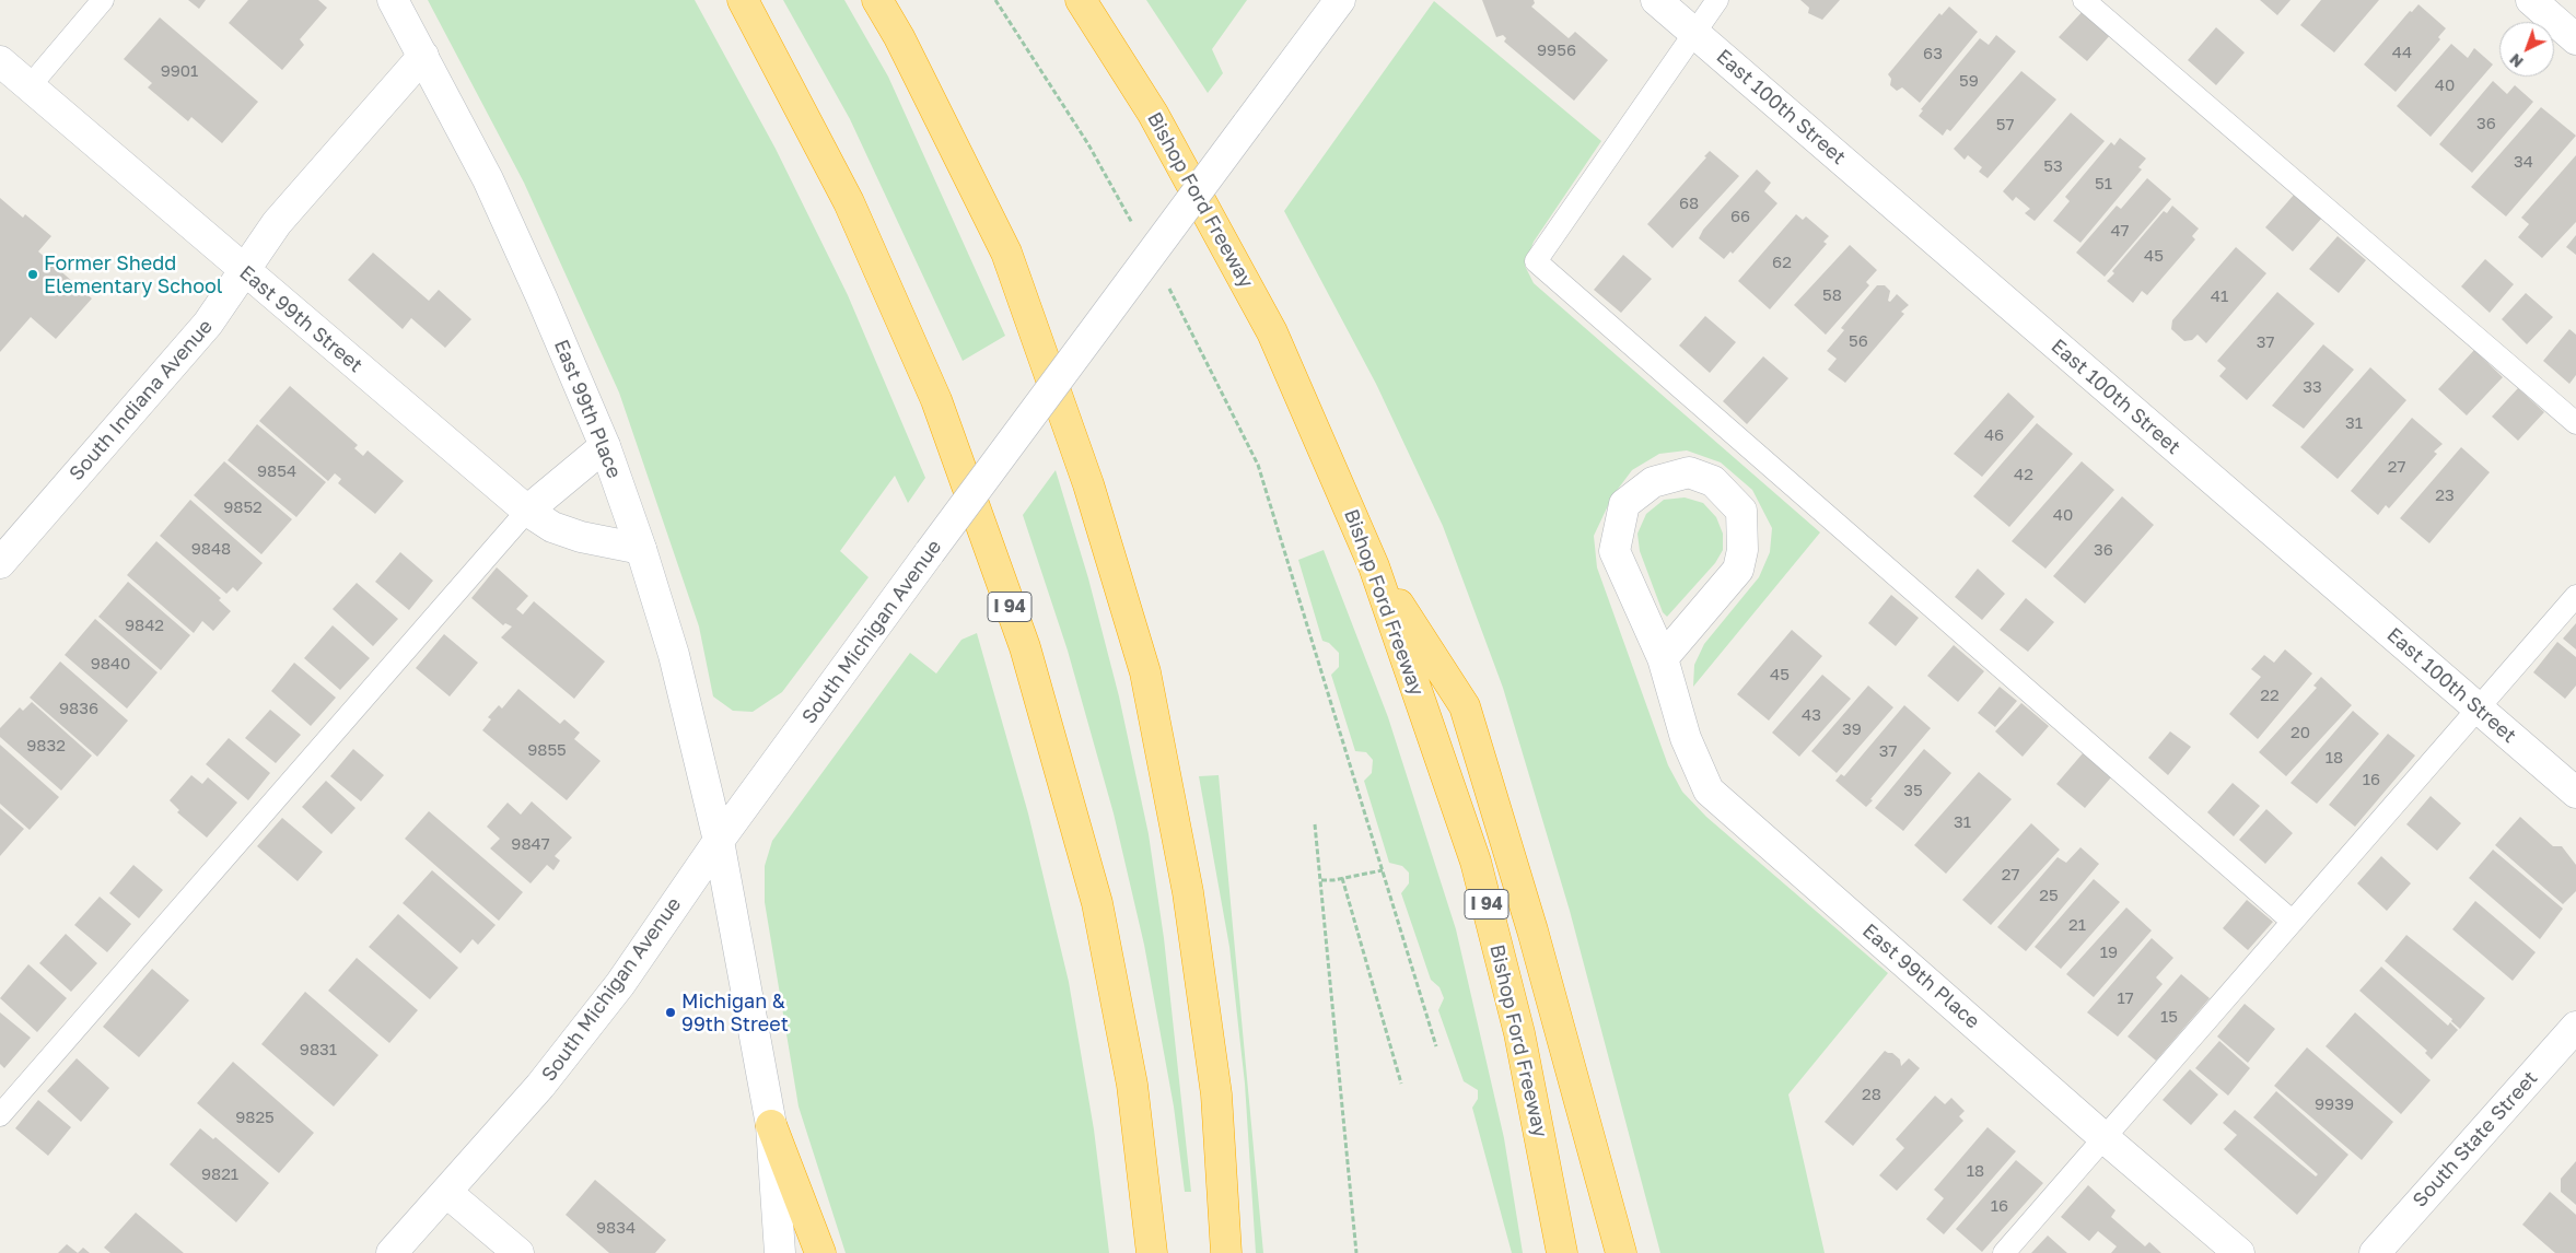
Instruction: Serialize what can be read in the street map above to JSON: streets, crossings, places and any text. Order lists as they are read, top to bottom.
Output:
{
  "streets": {
    "highway": ["Bishop Ford Freeway", "I 94"],
    "street": [
      "East 100th Street",
      "East 99th Street",
      "South Indiana Avenue",
      "East 99th Place",
      "South Michigan Avenue",
      "South State Street"
    ]
  },
  "crossings": [
    ["East 99th Street", "South Indiana Avenue"],
    ["East 99th Street", "East 99th Place"],
    ["South Indiana Avenue", "East 99th Place"],
    ["East 99th Place", "South Michigan Avenue"]
  ],
  "places": ["Former Shedd Elementary School", "Michigan & 99th Street"],
  "house_numbers": [
    "9956",
    "44",
    "63",
    "9901",
    "59",
    "40",
    "36",
    "57",
    "34",
    "53",
    "51",
    "68",
    "66",
    "47",
    "45",
    "62",
    "58",
    "41",
    "56",
    "37",
    "33",
    "31",
    "46",
    "27",
    "9854",
    "42",
    "23",
    "9852",
    "40",
    "9848",
    "36",
    "9842",
    "9840",
    "45",
    "22",
    "9836",
    "43",
    "39",
    "20",
    "9832",
    "9855",
    "37",
    "18",
    "16",
    "35",
    "31",
    "9847",
    "27",
    "25",
    "21",
    "19",
    "17",
    "15",
    "9831",
    "28",
    "9939",
    "9825",
    "18",
    "9821",
    "16",
    "9834"
  ],
  "north": "bottom left"
}
